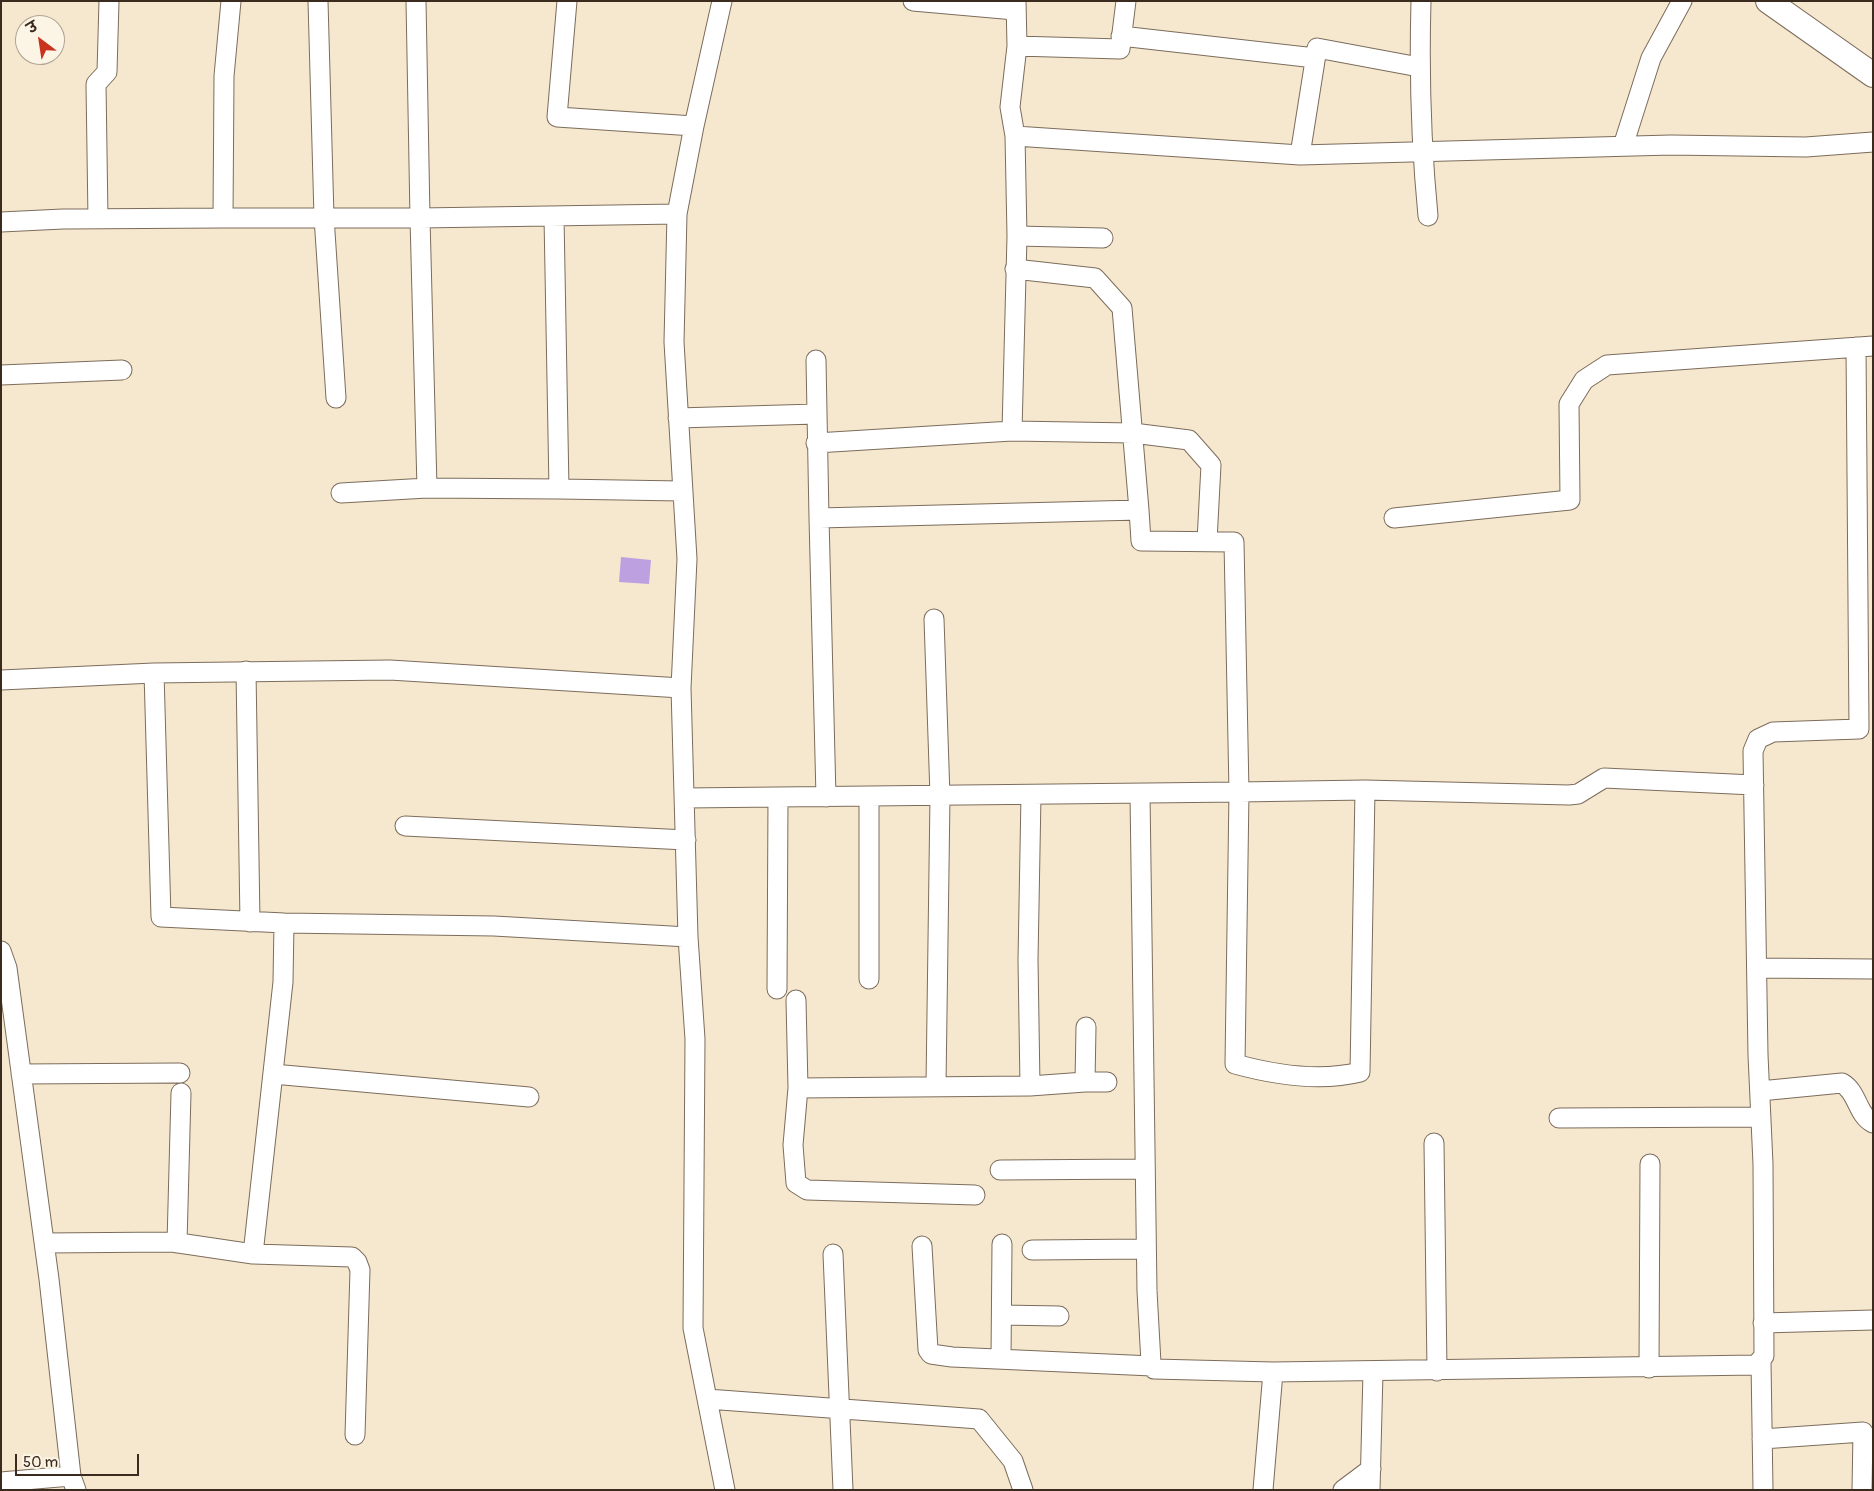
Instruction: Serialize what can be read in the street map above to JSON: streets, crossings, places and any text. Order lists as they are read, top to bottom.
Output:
{
  "scale_bar": "50 m",
  "north": "top left"
}
